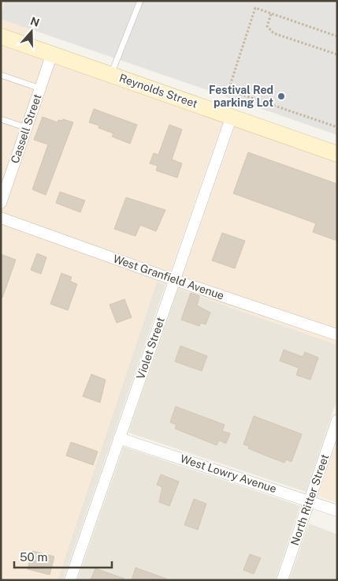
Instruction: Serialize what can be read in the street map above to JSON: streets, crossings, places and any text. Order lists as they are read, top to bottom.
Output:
{
  "streets": {
    "main road": ["Reynolds Street"],
    "street": [
      "Cassell Street",
      "West Granfield Avenue",
      "Violet Street",
      "West Lowry Avenue",
      "North Ritter Street"
    ]
  },
  "crossings": [
    ["Reynolds Street", "Cassell Street"],
    ["Reynolds Street", "Violet Street"],
    ["West Granfield Avenue", "Violet Street"],
    ["Violet Street", "West Lowry Avenue"],
    ["West Lowry Avenue", "North Ritter Street"]
  ],
  "places": ["Festival Red parking Lot"],
  "scale_bar": "50 m",
  "north": "top"
}
